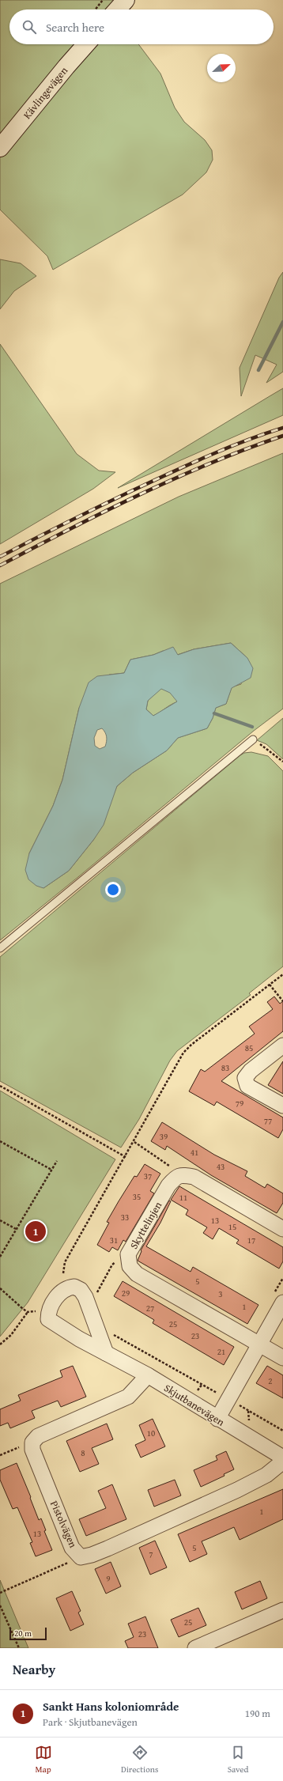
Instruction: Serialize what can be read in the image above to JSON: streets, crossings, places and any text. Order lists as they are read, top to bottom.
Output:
{
  "streets": {
    "main road": ["Kävlingevägen"],
    "street": ["Skyttelinjen", "Skjutbanevägen", "Pistolvägen"]
  },
  "house_numbers": [
    "85",
    "83",
    "79",
    "77",
    "39",
    "41",
    "43",
    "37",
    "35",
    "11",
    "33",
    "13",
    "15",
    "31",
    "17",
    "5",
    "29",
    "3",
    "1",
    "27",
    "25",
    "23",
    "21",
    "2",
    "10",
    "8",
    "1",
    "13",
    "5",
    "7",
    "9",
    "25",
    "23"
  ],
  "scale_bar": "20 m",
  "north": "top right",
  "page": {
    "search": "Search here",
    "pins": "1",
    "scale": "20 m",
    "heading": "Nearby",
    "list": [
      {
        "mark": "1",
        "name": "Sankt Hans koloniområde",
        "note": "Park · Skjutbanevägen",
        "value": "190 m"
      }
    ],
    "nav": ["Map", "Directions", "Saved"]
  }
}
